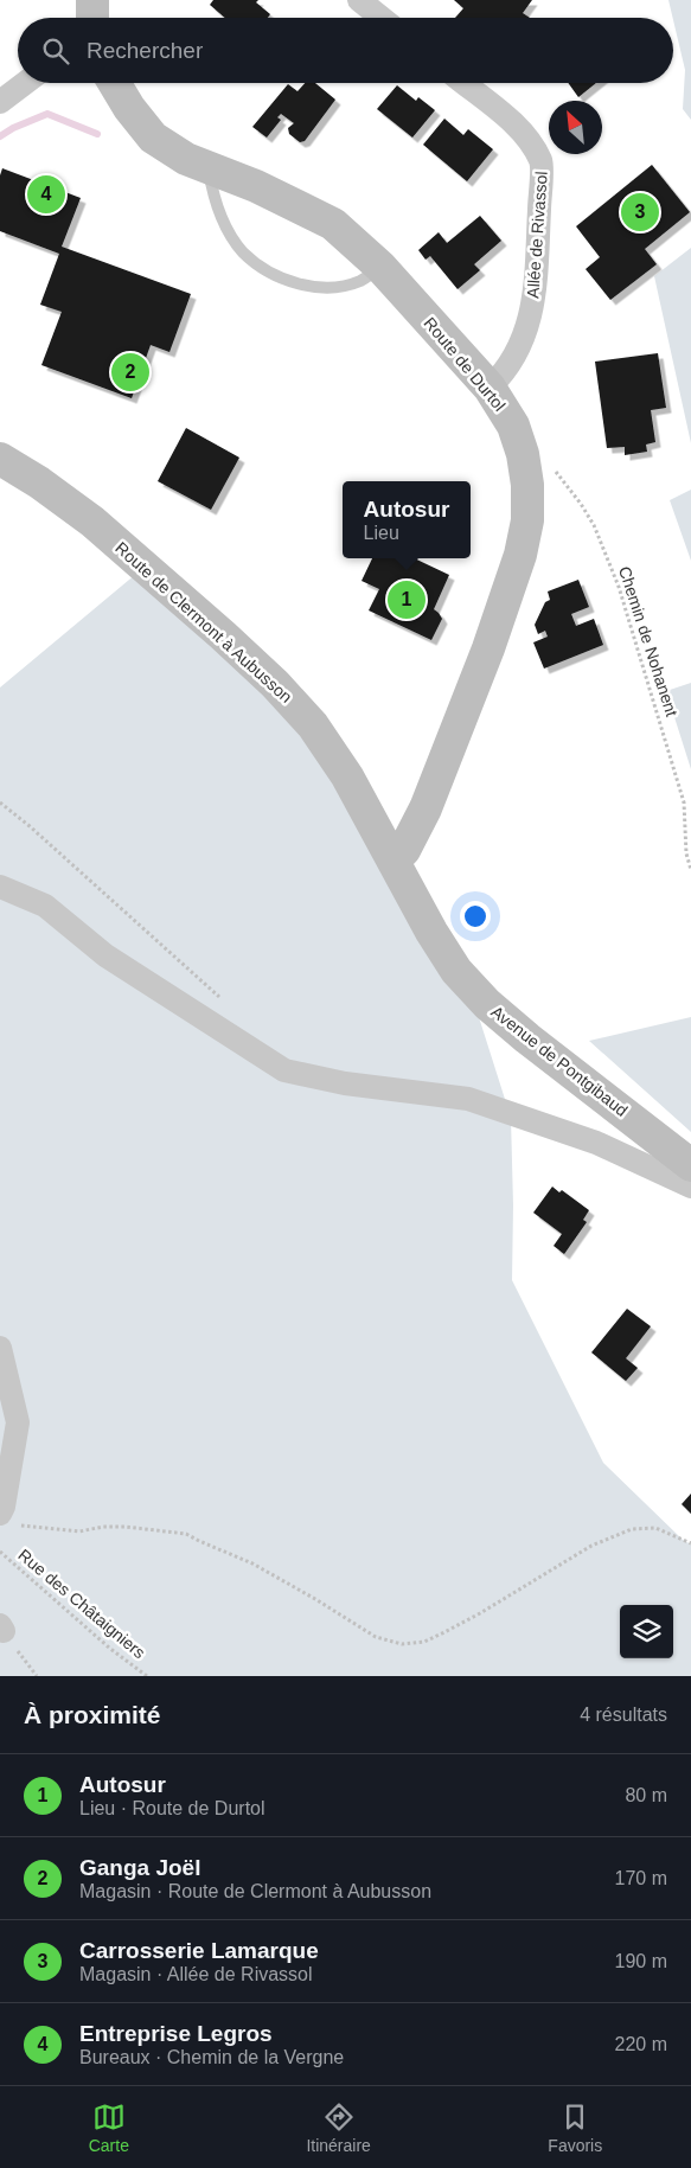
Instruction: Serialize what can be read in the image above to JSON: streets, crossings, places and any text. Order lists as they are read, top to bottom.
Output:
{
  "streets": {
    "street": [
      "Allée de Rivassol",
      "Route de Durtol",
      "Route de Clermont à Aubusson",
      "Avenue de Pontgibaud"
    ],
    "path": ["Chemin de Nohanent", "Rue des Châtaigniers"]
  },
  "crossings": [
    ["Allée de Rivassol", "Route de Durtol"],
    ["Route de Durtol", "Route de Clermont à Aubusson"],
    ["Route de Durtol", "Chemin de Nohanent"],
    ["Route de Clermont à Aubusson", "Avenue de Pontgibaud"]
  ],
  "north": "top left",
  "page": {
    "search": "Rechercher",
    "pins": [
      "4",
      "3",
      "2",
      "1"
    ],
    "popup": ["Autosur", "Lieu"],
    "heading": ["À proximité", "4 résultats"],
    "list": [
      {
        "mark": "1",
        "name": "Autosur",
        "note": "Lieu · Route de Durtol",
        "value": "80 m"
      },
      {
        "mark": "2",
        "name": "Ganga Joël",
        "note": "Magasin · Route de Clermont à Aubusson",
        "value": "170 m"
      },
      {
        "mark": "3",
        "name": "Carrosserie Lamarque",
        "note": "Magasin · Allée de Rivassol",
        "value": "190 m"
      },
      {
        "mark": "4",
        "name": "Entreprise Legros",
        "note": "Bureaux · Chemin de la Vergne",
        "value": "220 m"
      }
    ],
    "nav": ["Carte", "Itinéraire", "Favoris"]
  }
}
